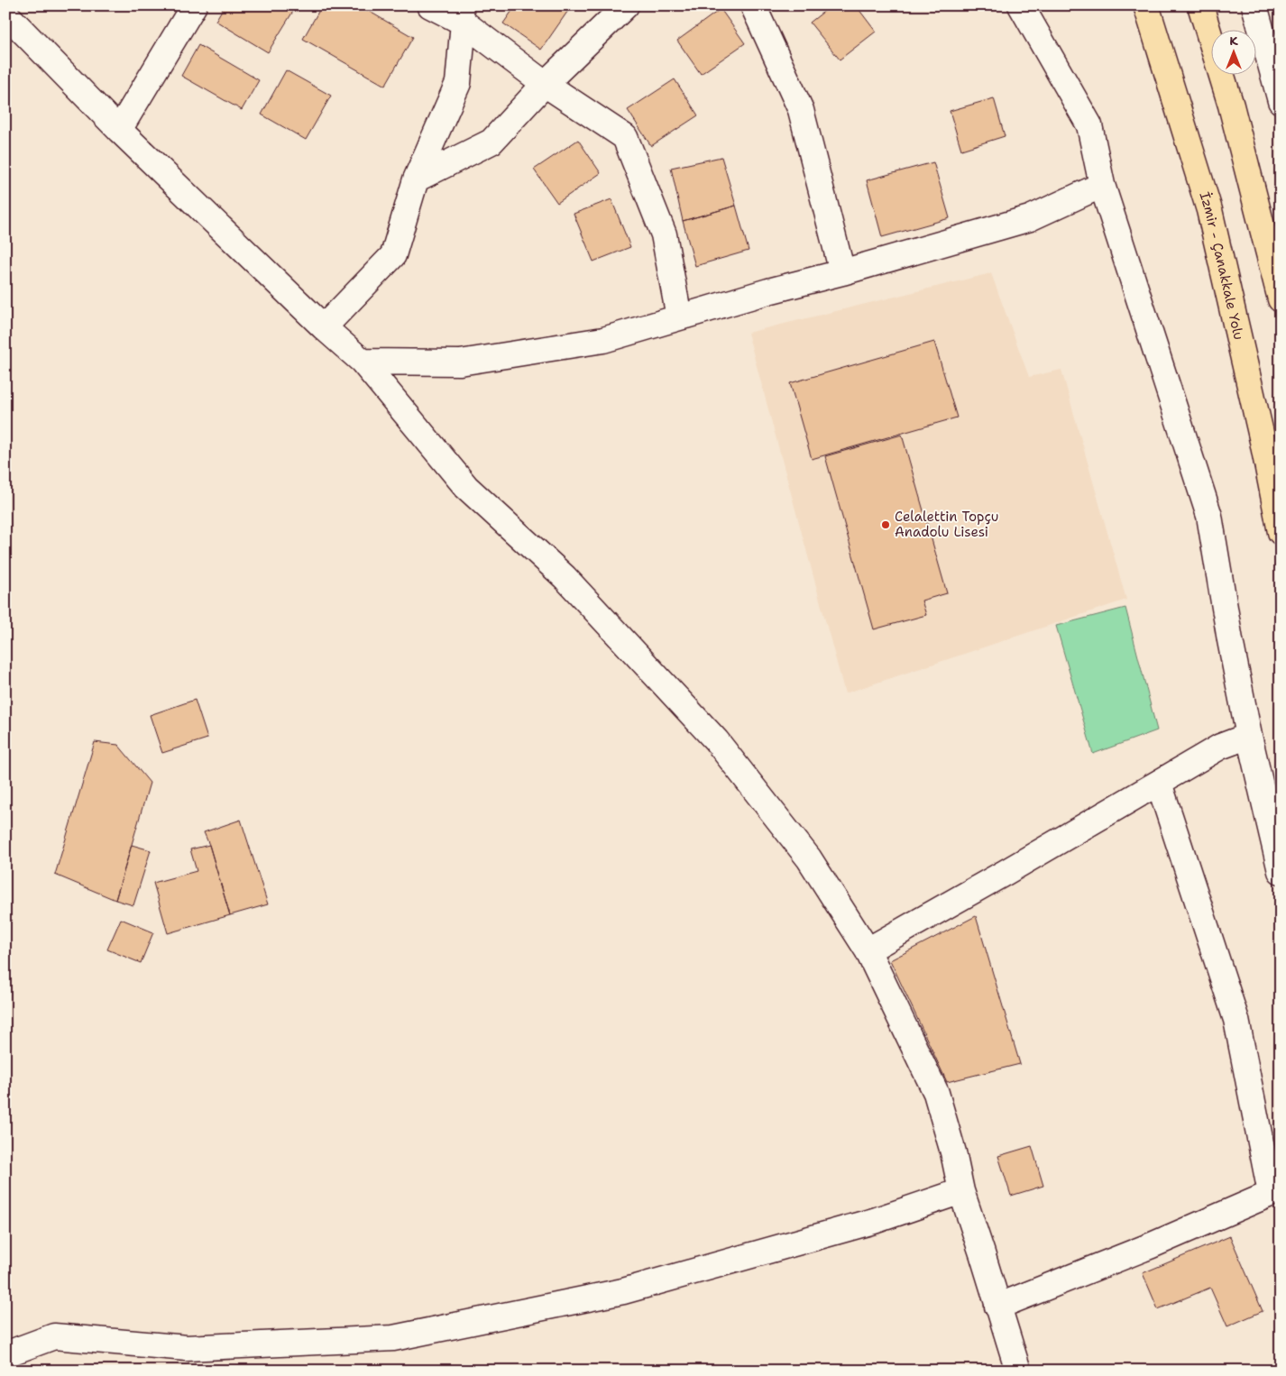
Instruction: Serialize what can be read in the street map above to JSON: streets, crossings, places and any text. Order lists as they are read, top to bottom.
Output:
{
  "streets": {
    "highway": ["İzmir - Çanakkale Yolu"]
  },
  "places": ["Celalettin Topçu Anadolu Lisesi"],
  "north": "top"
}
